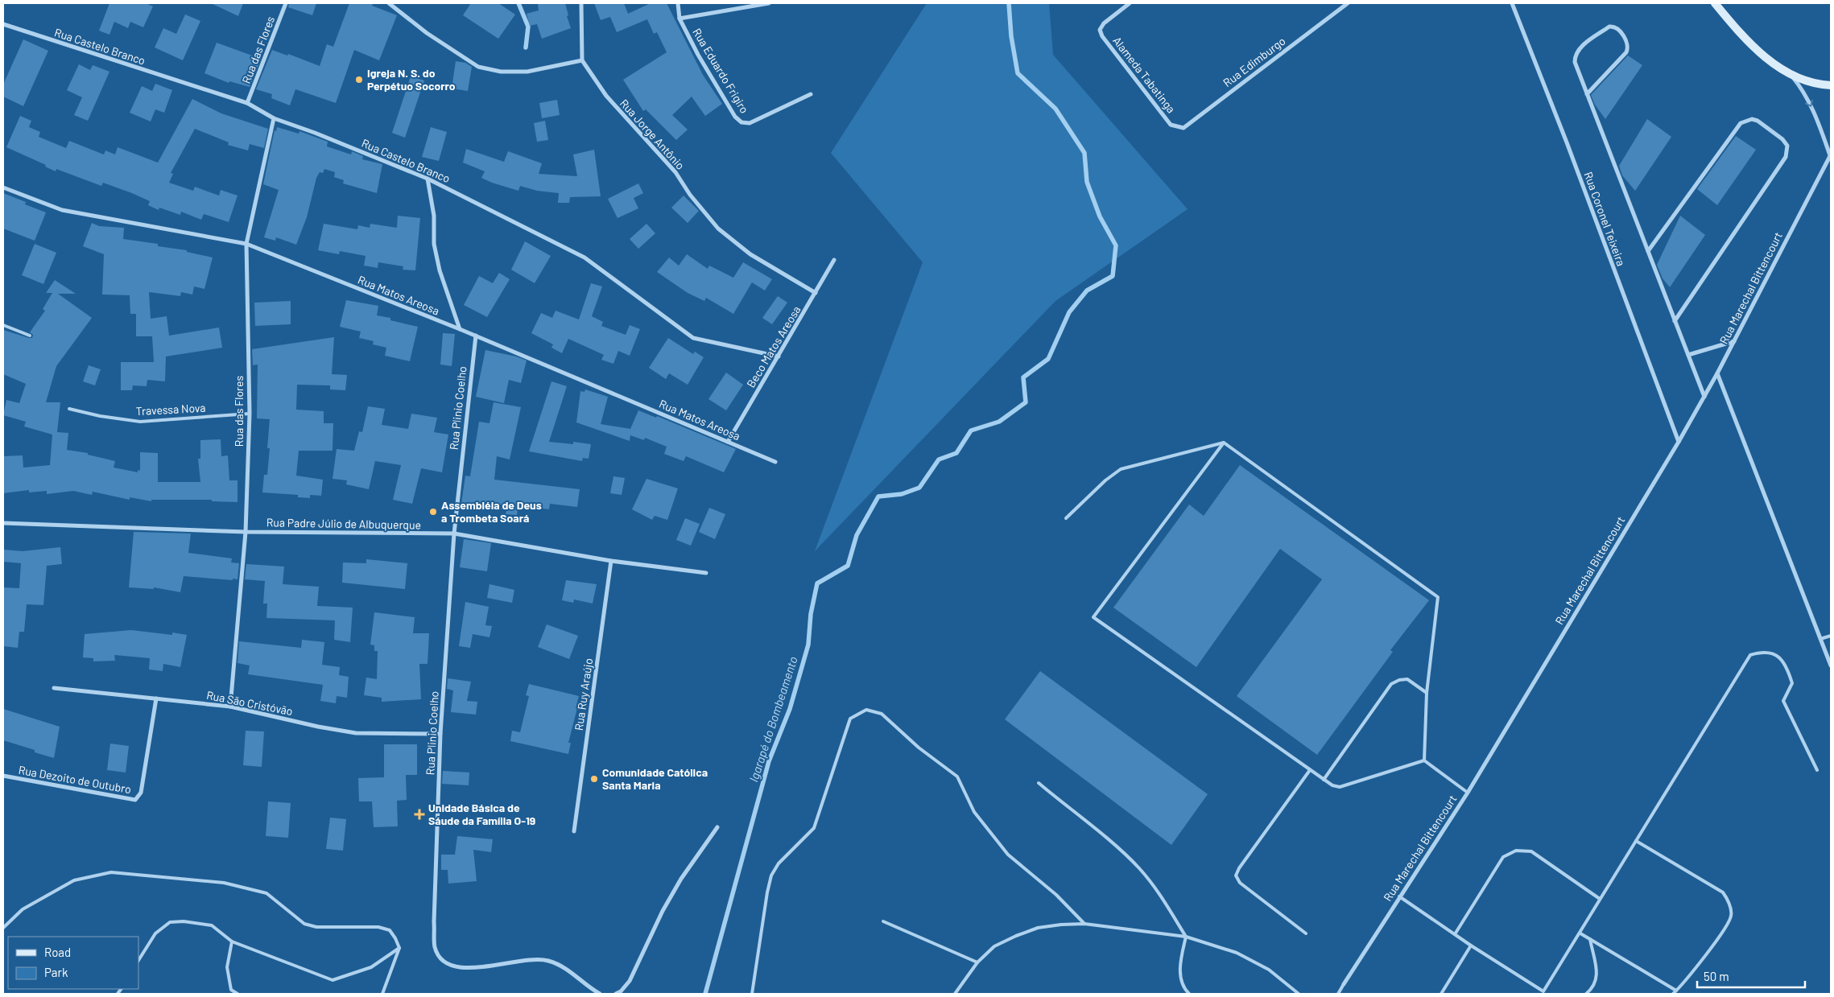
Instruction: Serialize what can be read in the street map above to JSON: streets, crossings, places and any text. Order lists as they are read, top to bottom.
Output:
{
  "streets": {
    "street": [
      "Rua Castelo Branco",
      "Rua das Flores",
      "Rua Edimburgo",
      "Rua Eduardo Frigiro",
      "Alameda Tabatinga",
      "Rua Jorge Antônio",
      "Rua Coronel Teixeira",
      "Rua Marechal Bittencourt",
      "Rua Matos Areosa",
      "Beco Matos Areosa",
      "Rua Plinio Coelho",
      "Rua Padre Júlio de Albuquerque",
      "Rua Ruy Araújo",
      "Rua São Cristóvão",
      "Rua Dezoito de Outubro"
    ],
    "lane": ["Travessa Nova"]
  },
  "crossings": [
    ["Rua Castelo Branco", "Rua das Flores"],
    ["Rua Castelo Branco", "Beco Matos Areosa"],
    ["Rua das Flores", "Rua Matos Areosa"],
    ["Rua das Flores", "Travessa Nova"],
    ["Rua das Flores", "Rua Padre Júlio de Albuquerque"],
    ["Rua das Flores", "Rua São Cristóvão"],
    ["Rua Edimburgo", "Alameda Tabatinga"],
    ["Rua Jorge Antônio", "Beco Matos Areosa"],
    ["Rua Coronel Teixeira", "Rua Marechal Bittencourt"],
    ["Rua Matos Areosa", "Beco Matos Areosa"],
    ["Rua Matos Areosa", "Rua Plinio Coelho"],
    ["Rua Plinio Coelho", "Rua Padre Júlio de Albuquerque"],
    ["Rua Plinio Coelho", "Rua São Cristóvão"],
    ["Rua Padre Júlio de Albuquerque", "Rua Ruy Araújo"],
    ["Rua São Cristóvão", "Rua Dezoito de Outubro"]
  ],
  "water": ["Igarapé do Bombeamento"],
  "places": {
    "other": ["Igreja N. S. do Perpétuo Socorro", "Assembléia de Deus a Trombeta Soará", "Comunidade Católica Santa Maria"],
    "health": ["Unidade Básica de Sáude da Família O-19"]
  },
  "legend": ["Road", "Park"],
  "scale_bar": "50 m"
}
